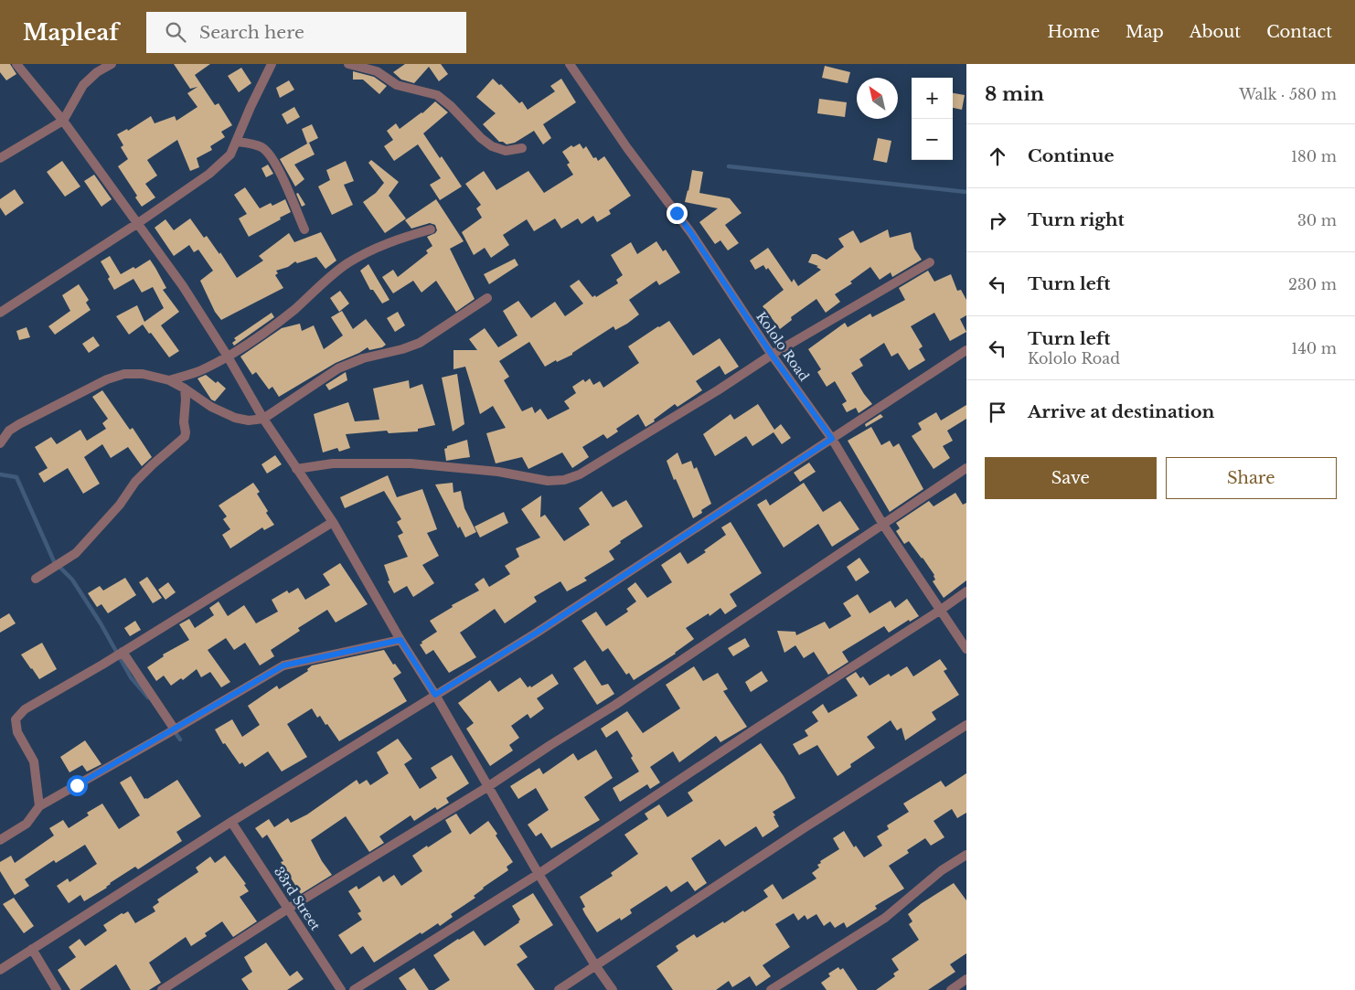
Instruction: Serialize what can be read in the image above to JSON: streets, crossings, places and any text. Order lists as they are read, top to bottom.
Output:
{
  "streets": {
    "street": ["Kololo Road", "33rd Street"]
  },
  "north": "top left",
  "page": {
    "header": "Mapleaf",
    "search": "Search here",
    "nav": [
      "Home",
      "Map",
      "About",
      "Contact"
    ],
    "heading": ["8 min", "Walk · 580 m"],
    "map_buttons": ["+", "−"],
    "list": [
      ["Continue", "180 m"],
      ["Turn right", "30 m"],
      ["Turn left", "230 m"],
      ["Turn left", "Kololo Road", "140 m"],
      "Arrive at destination"
    ],
    "buttons": ["Save", "Share"]
  }
}
